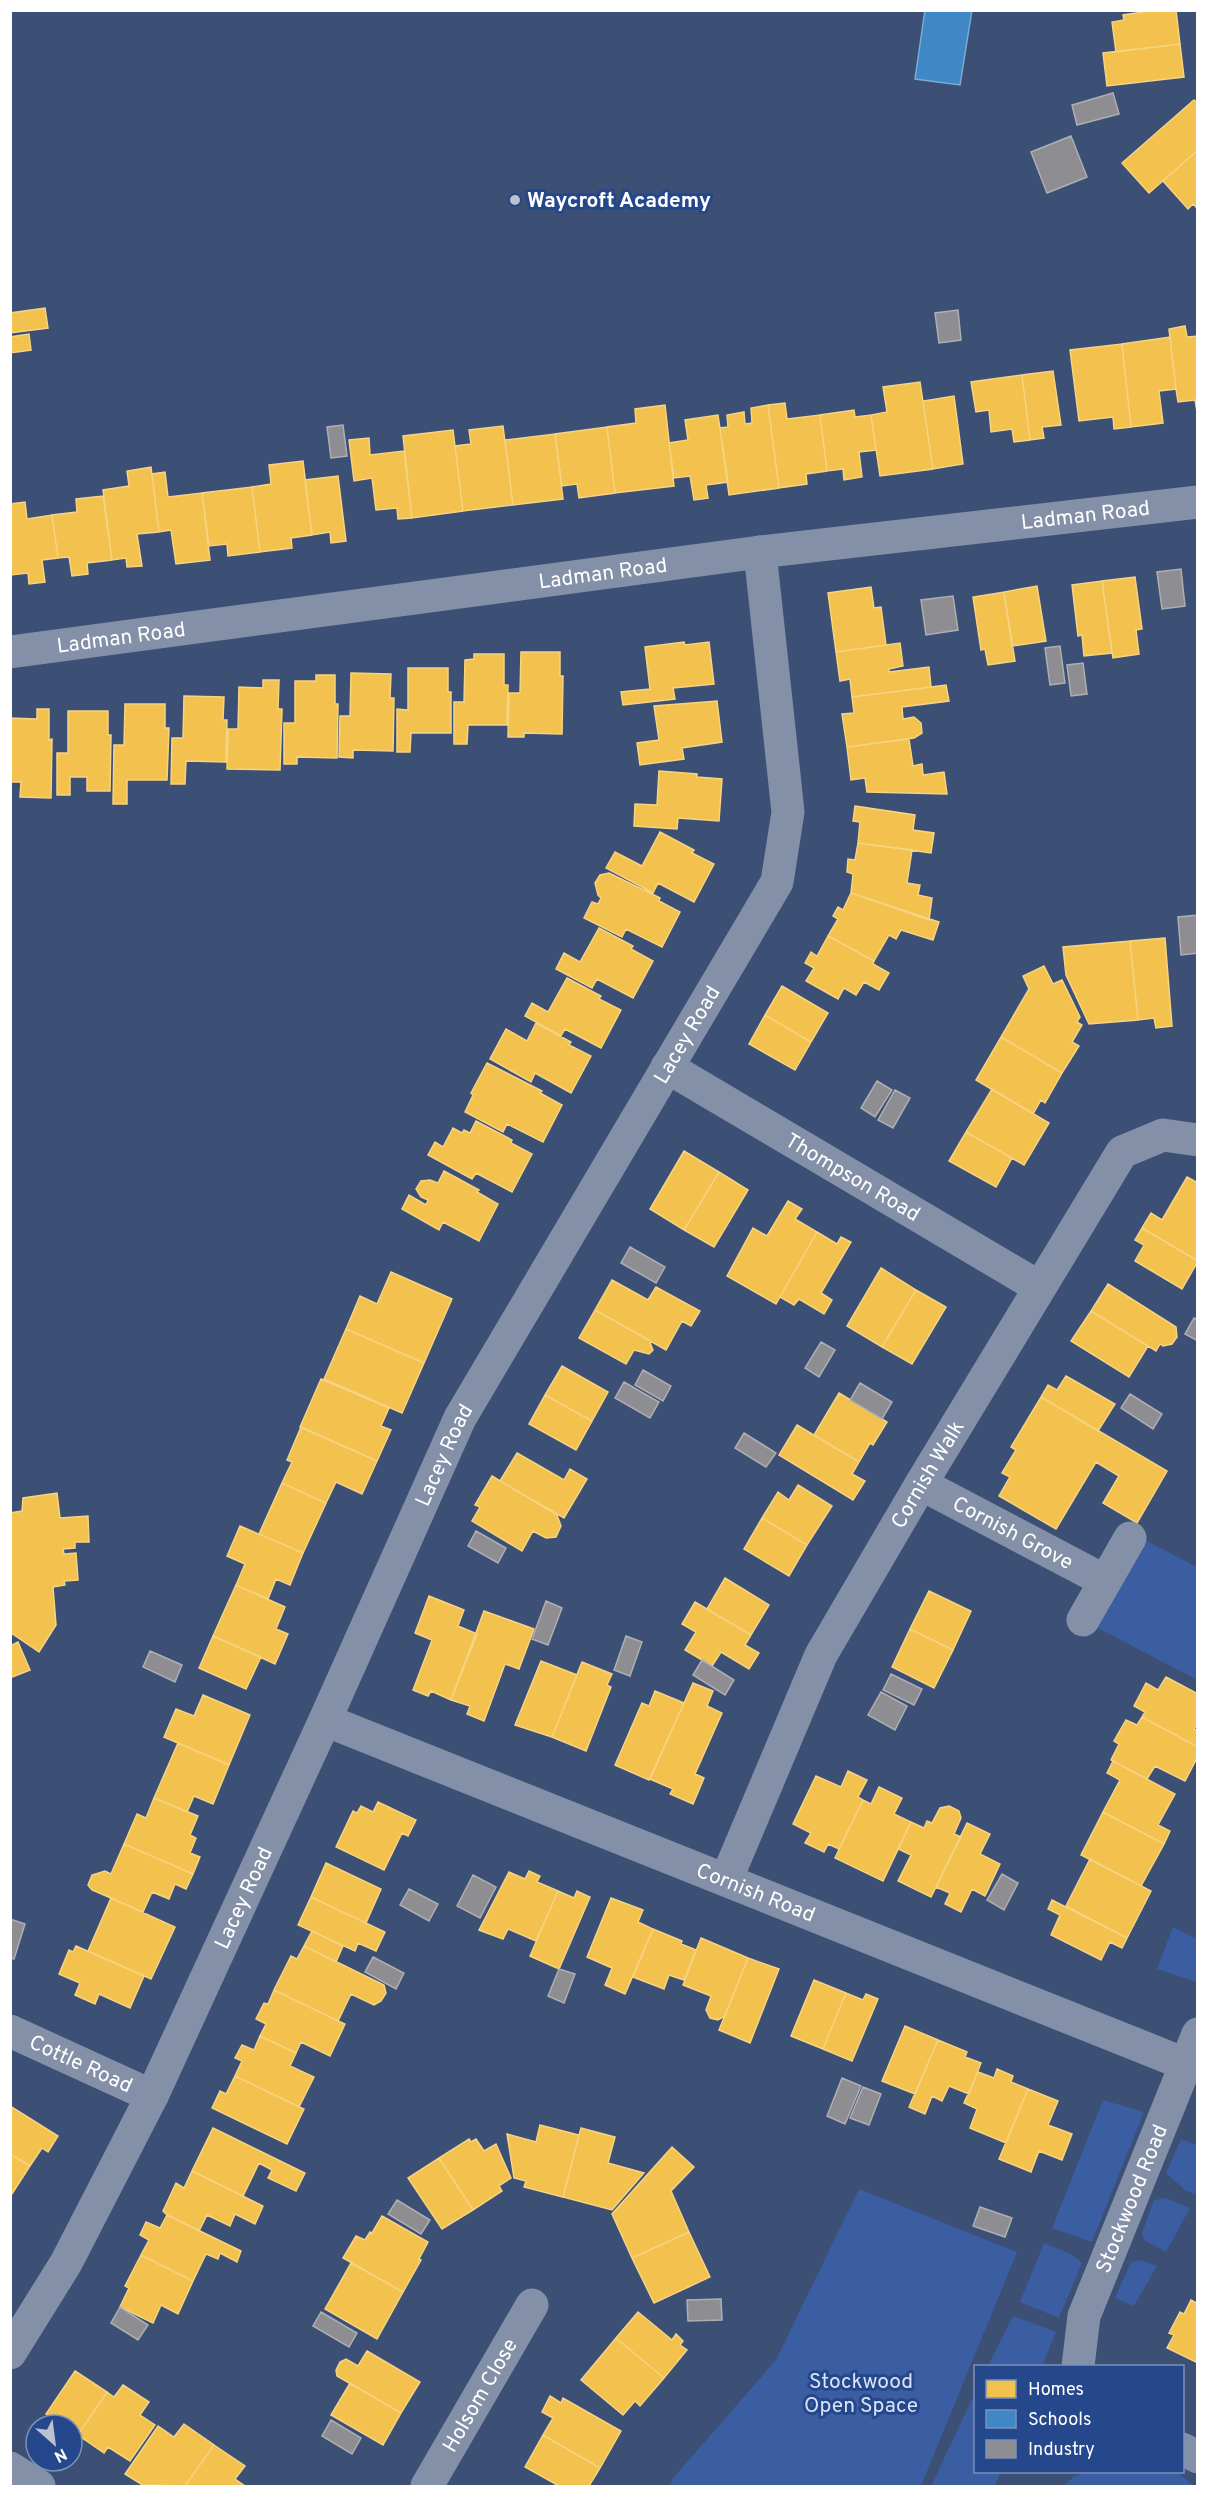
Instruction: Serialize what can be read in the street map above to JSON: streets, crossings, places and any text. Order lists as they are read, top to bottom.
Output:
{
  "streets": {
    "street": [
      "Ladman Road",
      "Lacey Road",
      "Thompson Road",
      "Cornish Walk",
      "Cornish Grove",
      "Cornish Road",
      "Cottle Road",
      "Stockwood Road",
      "Holsom Close"
    ]
  },
  "crossings": [
    ["Ladman Road", "Lacey Road"],
    ["Lacey Road", "Thompson Road"],
    ["Lacey Road", "Cornish Road"],
    ["Lacey Road", "Cottle Road"],
    ["Thompson Road", "Cornish Walk"],
    ["Cornish Walk", "Cornish Grove"],
    ["Cornish Walk", "Cornish Road"],
    ["Cornish Road", "Stockwood Road"]
  ],
  "parks": ["Stockwood Open Space"],
  "places": ["Waycroft Academy"],
  "legend": ["Homes", "Schools", "Industry"],
  "north": "bottom right"
}
